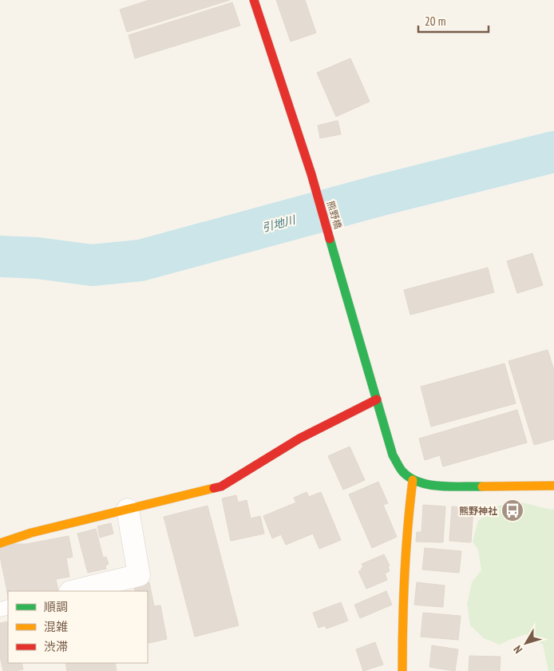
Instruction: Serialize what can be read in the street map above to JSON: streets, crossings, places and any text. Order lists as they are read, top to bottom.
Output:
{
  "streets": {
    "street": ["熊野橋"]
  },
  "water": ["引地川"],
  "places": {
    "bus stop": ["熊野神社"]
  },
  "legend": ["順調", "混雑", "渋滞"],
  "scale_bar": "20 m",
  "north": "bottom left"
}
